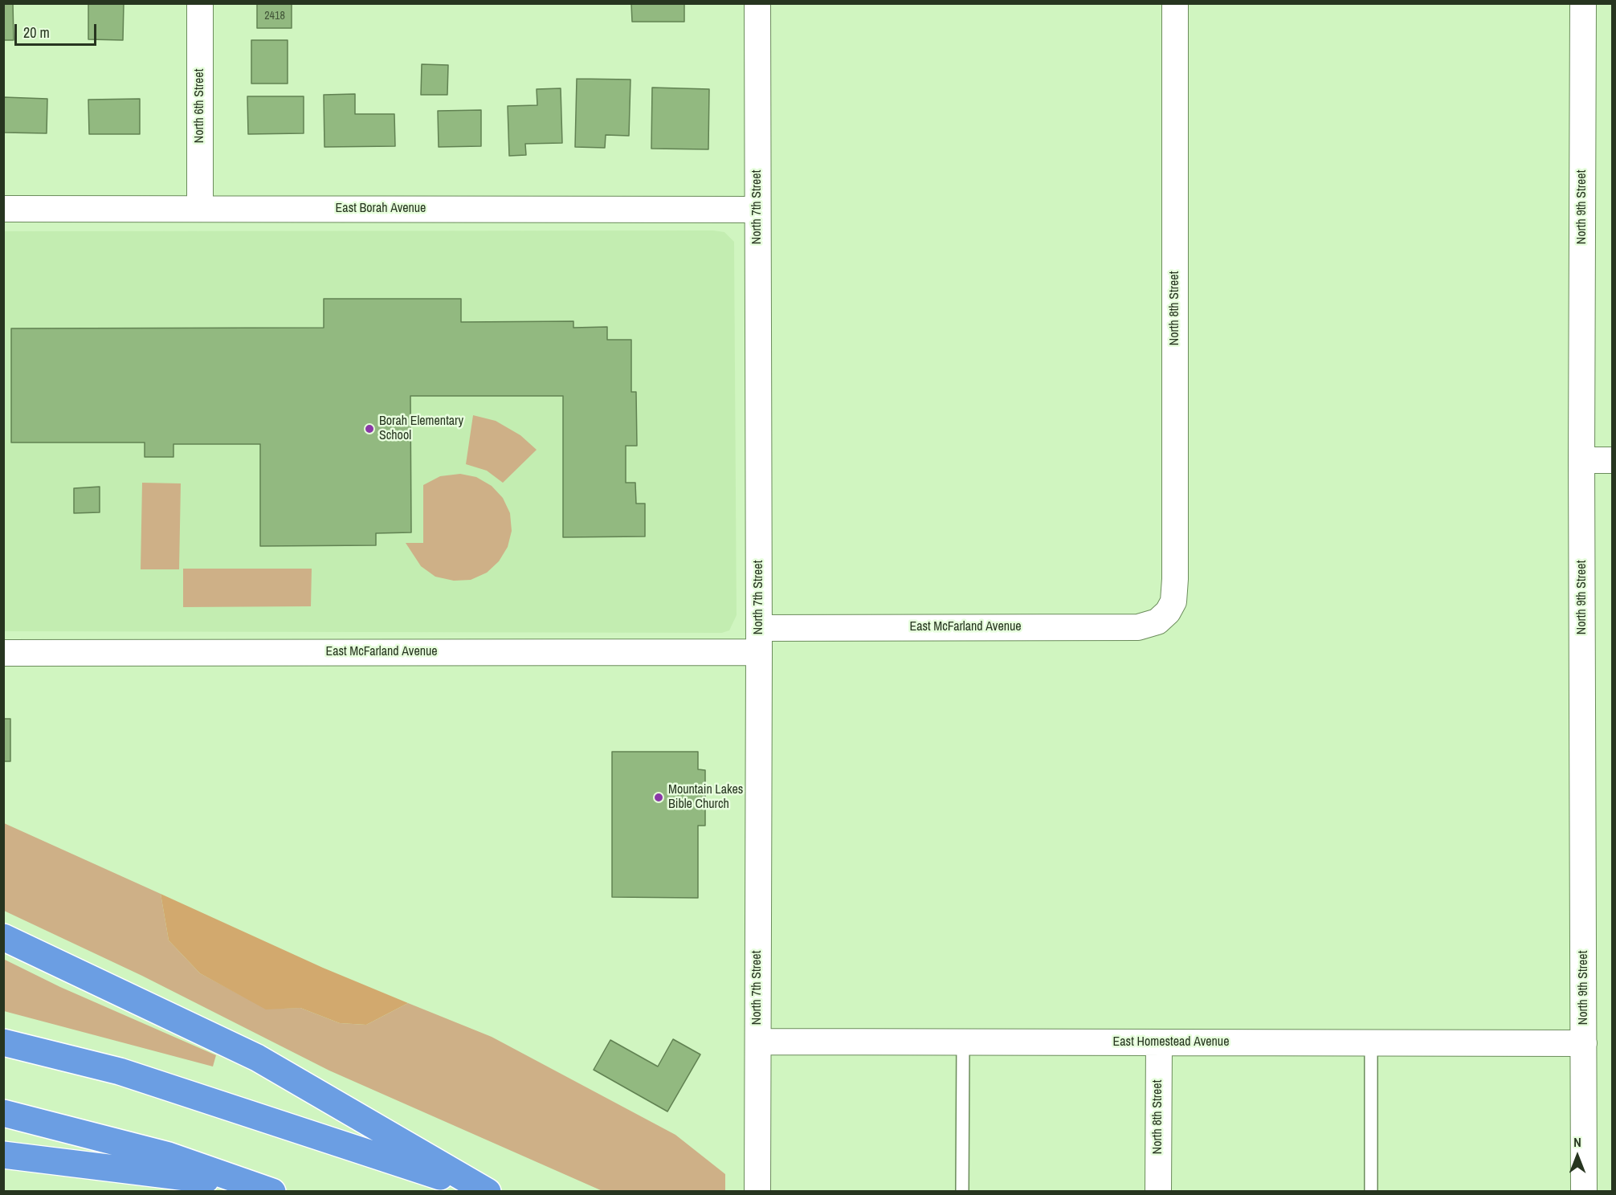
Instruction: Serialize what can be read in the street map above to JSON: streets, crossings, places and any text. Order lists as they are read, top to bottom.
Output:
{
  "streets": {
    "street": [
      "North 6th Street",
      "North 7th Street",
      "North 9th Street",
      "East Borah Avenue",
      "North 8th Street",
      "East McFarland Avenue",
      "East Homestead Avenue"
    ]
  },
  "crossings": [
    ["North 6th Street", "East Borah Avenue"],
    ["North 7th Street", "East Borah Avenue"],
    ["North 7th Street", "East McFarland Avenue"],
    ["North 7th Street", "East Homestead Avenue"],
    ["North 9th Street", "East Homestead Avenue"],
    ["North 8th Street", "East McFarland Avenue"],
    ["North 8th Street", "East Homestead Avenue"]
  ],
  "places": ["Borah Elementary School", "Mountain Lakes Bible Church"],
  "house_numbers": ["2418"],
  "scale_bar": "20 m",
  "north": "top"
}
